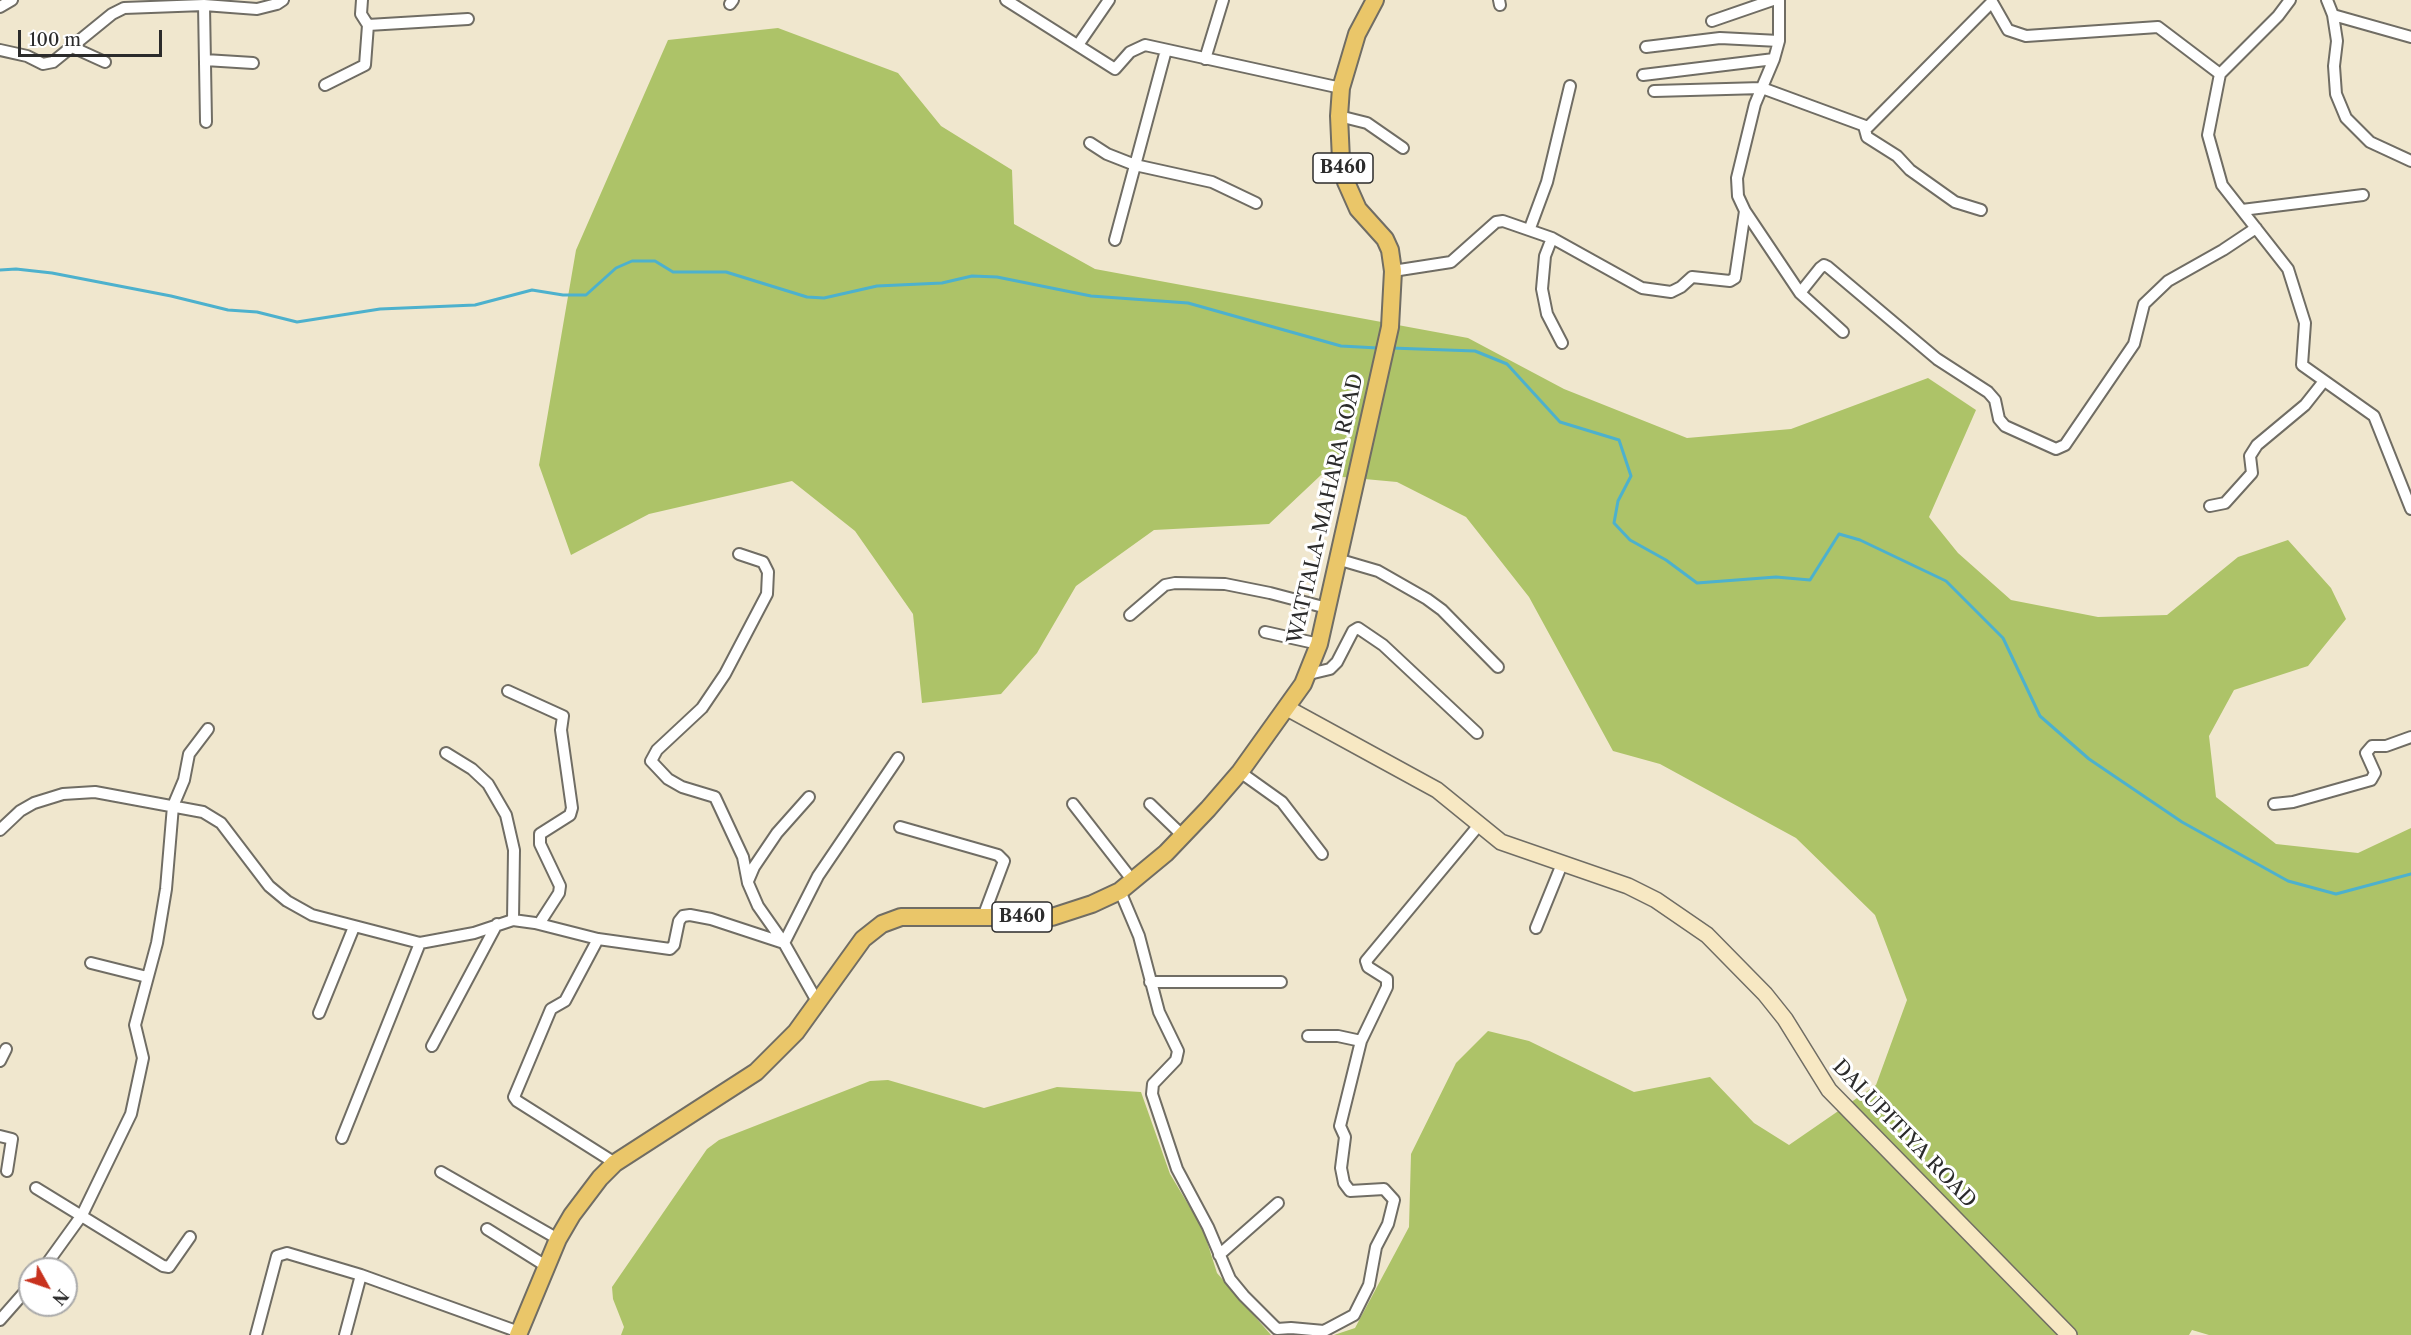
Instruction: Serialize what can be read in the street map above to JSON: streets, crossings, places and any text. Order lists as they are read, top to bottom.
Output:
{
  "streets": {
    "main road": ["B460", "WATTALA-MAHARA ROAD"],
    "street": ["DALUPITIYA ROAD"]
  },
  "crossings": [
    ["WATTALA-MAHARA ROAD", "DALUPITIYA ROAD"]
  ],
  "scale_bar": "100 m",
  "north": "bottom right"
}
